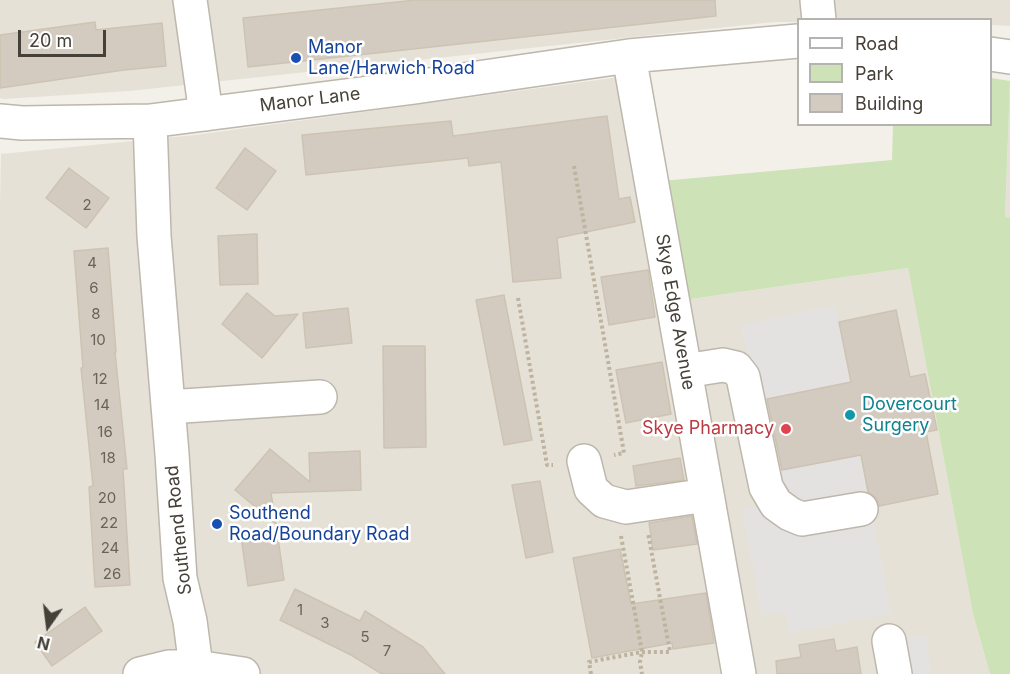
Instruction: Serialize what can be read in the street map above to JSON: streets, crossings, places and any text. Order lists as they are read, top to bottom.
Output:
{
  "streets": {
    "street": ["Manor Lane", "Skye Edge Avenue", "Southend Road"]
  },
  "crossings": [
    ["Manor Lane", "Skye Edge Avenue"],
    ["Manor Lane", "Southend Road"]
  ],
  "places": [
    "Manor Lane/Harwich Road",
    "Dovercourt Surgery",
    "Skye Pharmacy",
    "Southend Road/Boundary Road"
  ],
  "house_numbers": [
    "2",
    "4",
    "6",
    "8",
    "10",
    "12",
    "14",
    "16",
    "18",
    "20",
    "22",
    "24",
    "26",
    "1",
    "3",
    "5",
    "7"
  ],
  "legend": ["Road", "Park", "Building"],
  "scale_bar": "20 m",
  "north": "bottom"
}
